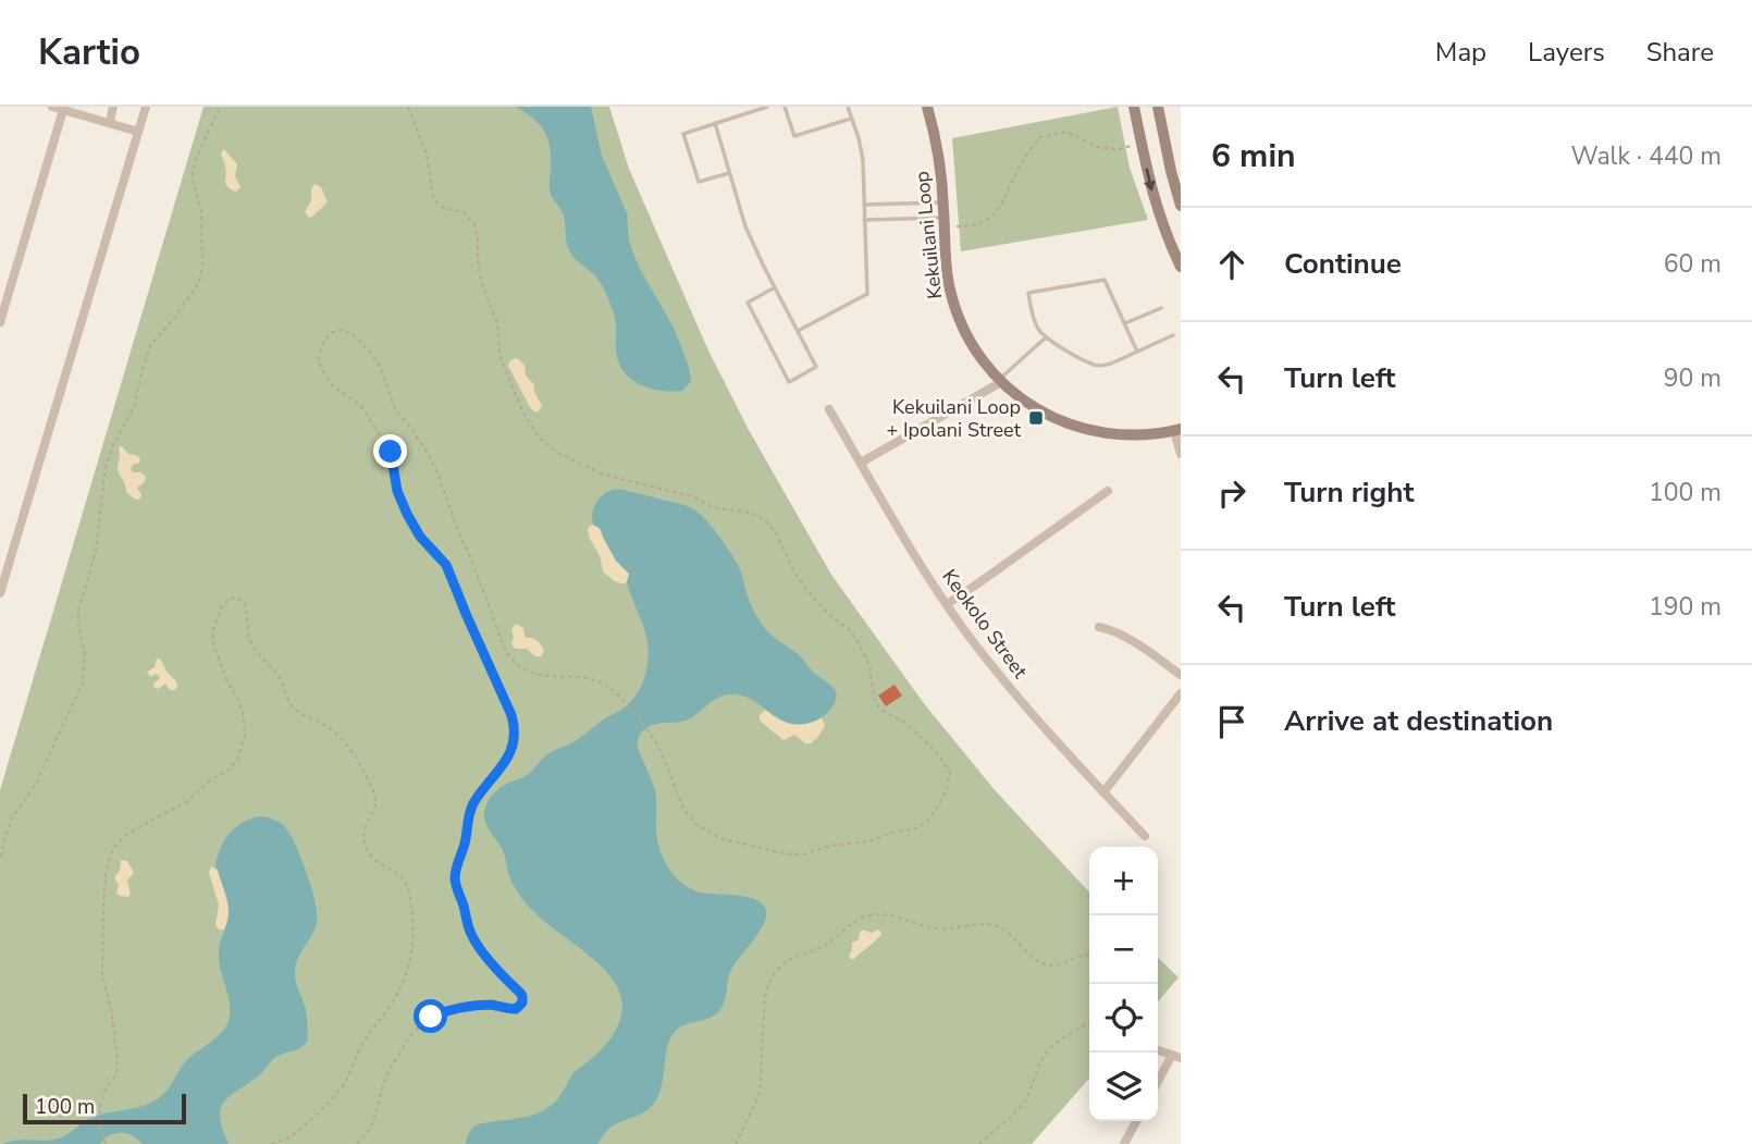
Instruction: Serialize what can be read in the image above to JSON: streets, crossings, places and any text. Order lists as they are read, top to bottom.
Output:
{
  "streets": {
    "street": ["Kekuilani Loop", "Keokolo Street"]
  },
  "places": {
    "transit": ["Kekuilani Loop + Ipolani Street"]
  },
  "scale_bar": "100 m",
  "page": {
    "header": "Kartio",
    "nav": ["Map", "Layers", "Share"],
    "heading": ["6 min", "Walk · 440 m"],
    "list": [
      ["Continue", "60 m"],
      ["Turn left", "90 m"],
      ["Turn right", "100 m"],
      ["Turn left", "190 m"],
      "Arrive at destination"
    ],
    "map_buttons": ["+", "−"],
    "scale": "100 m"
  }
}
